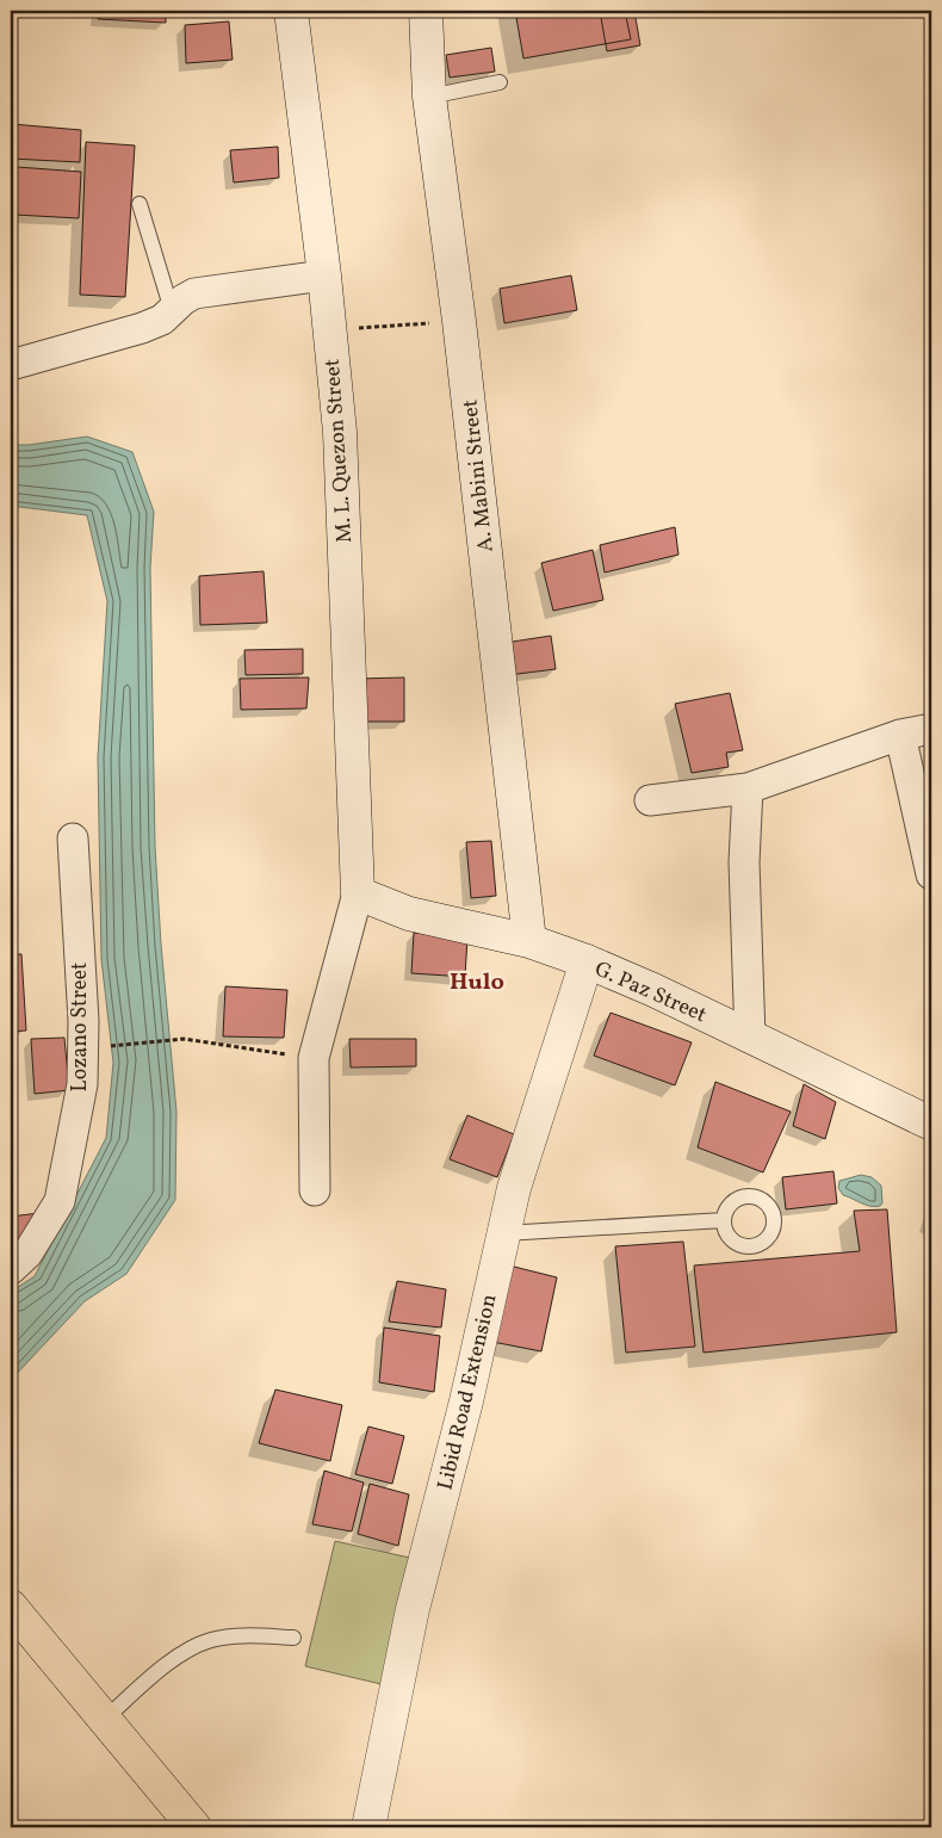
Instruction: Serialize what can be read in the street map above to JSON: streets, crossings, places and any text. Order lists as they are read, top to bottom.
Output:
{
  "streets": {
    "main road": [
      "M. L. Quezon Street",
      "A. Mabini Street",
      "G. Paz Street",
      "Libid Road Extension"
    ],
    "street": ["Lozano Street"]
  },
  "crossings": [
    ["M. L. Quezon Street", "G. Paz Street"],
    ["A. Mabini Street", "G. Paz Street"],
    ["G. Paz Street", "Libid Road Extension"]
  ],
  "districts": ["Hulo"]
}
